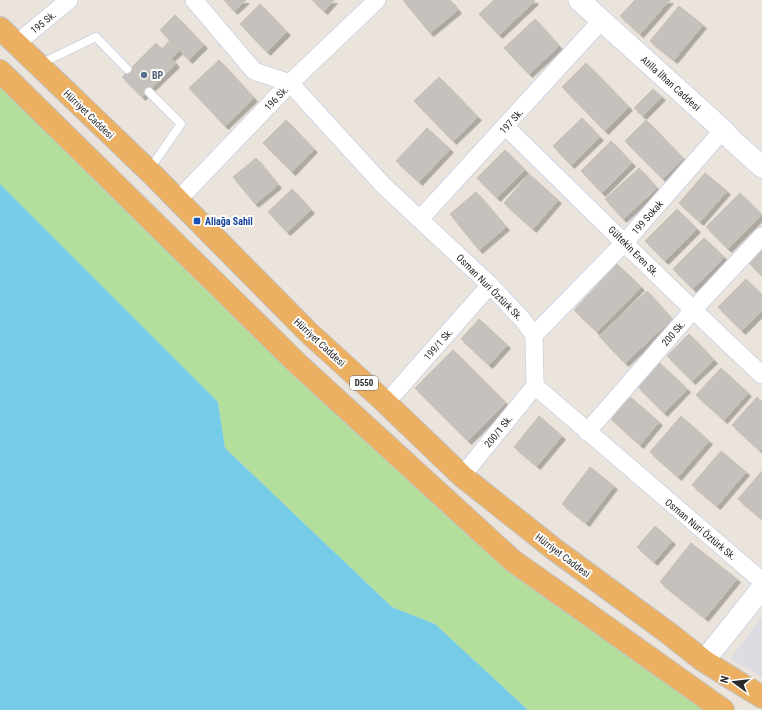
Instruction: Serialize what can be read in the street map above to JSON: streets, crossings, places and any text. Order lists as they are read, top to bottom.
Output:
{
  "streets": {
    "highway": ["Hürriyet Caddesi", "D550"],
    "street": [
      "195 Sk.",
      "Atilla İlhan Caddesi",
      "196 Sk.",
      "197 Sk.",
      "199 Sokak",
      "Gültekin Eren Sk.",
      "Osman Nuri Öztürk Sk.",
      "200 Sk.",
      "199/1 Sk.",
      "200/1 Sk."
    ]
  },
  "crossings": [
    ["195 Sk.", "Hürriyet Caddesi"],
    ["Atilla İlhan Caddesi", "197 Sk."],
    ["Atilla İlhan Caddesi", "199 Sokak"],
    ["196 Sk.", "Hürriyet Caddesi"],
    ["196 Sk.", "Osman Nuri Öztürk Sk."],
    ["Hürriyet Caddesi", "199/1 Sk."],
    ["Hürriyet Caddesi", "200/1 Sk."],
    ["197 Sk.", "Gültekin Eren Sk."],
    ["197 Sk.", "Osman Nuri Öztürk Sk."],
    ["199 Sokak", "Gültekin Eren Sk."],
    ["199 Sokak", "Osman Nuri Öztürk Sk."],
    ["Gültekin Eren Sk.", "200 Sk."],
    ["Osman Nuri Öztürk Sk.", "200 Sk."],
    ["Osman Nuri Öztürk Sk.", "199/1 Sk."],
    ["Osman Nuri Öztürk Sk.", "200/1 Sk."]
  ],
  "places": {
    "other": ["BP"],
    "transit": ["Aliağa Sahil"]
  },
  "north": "left"
}
